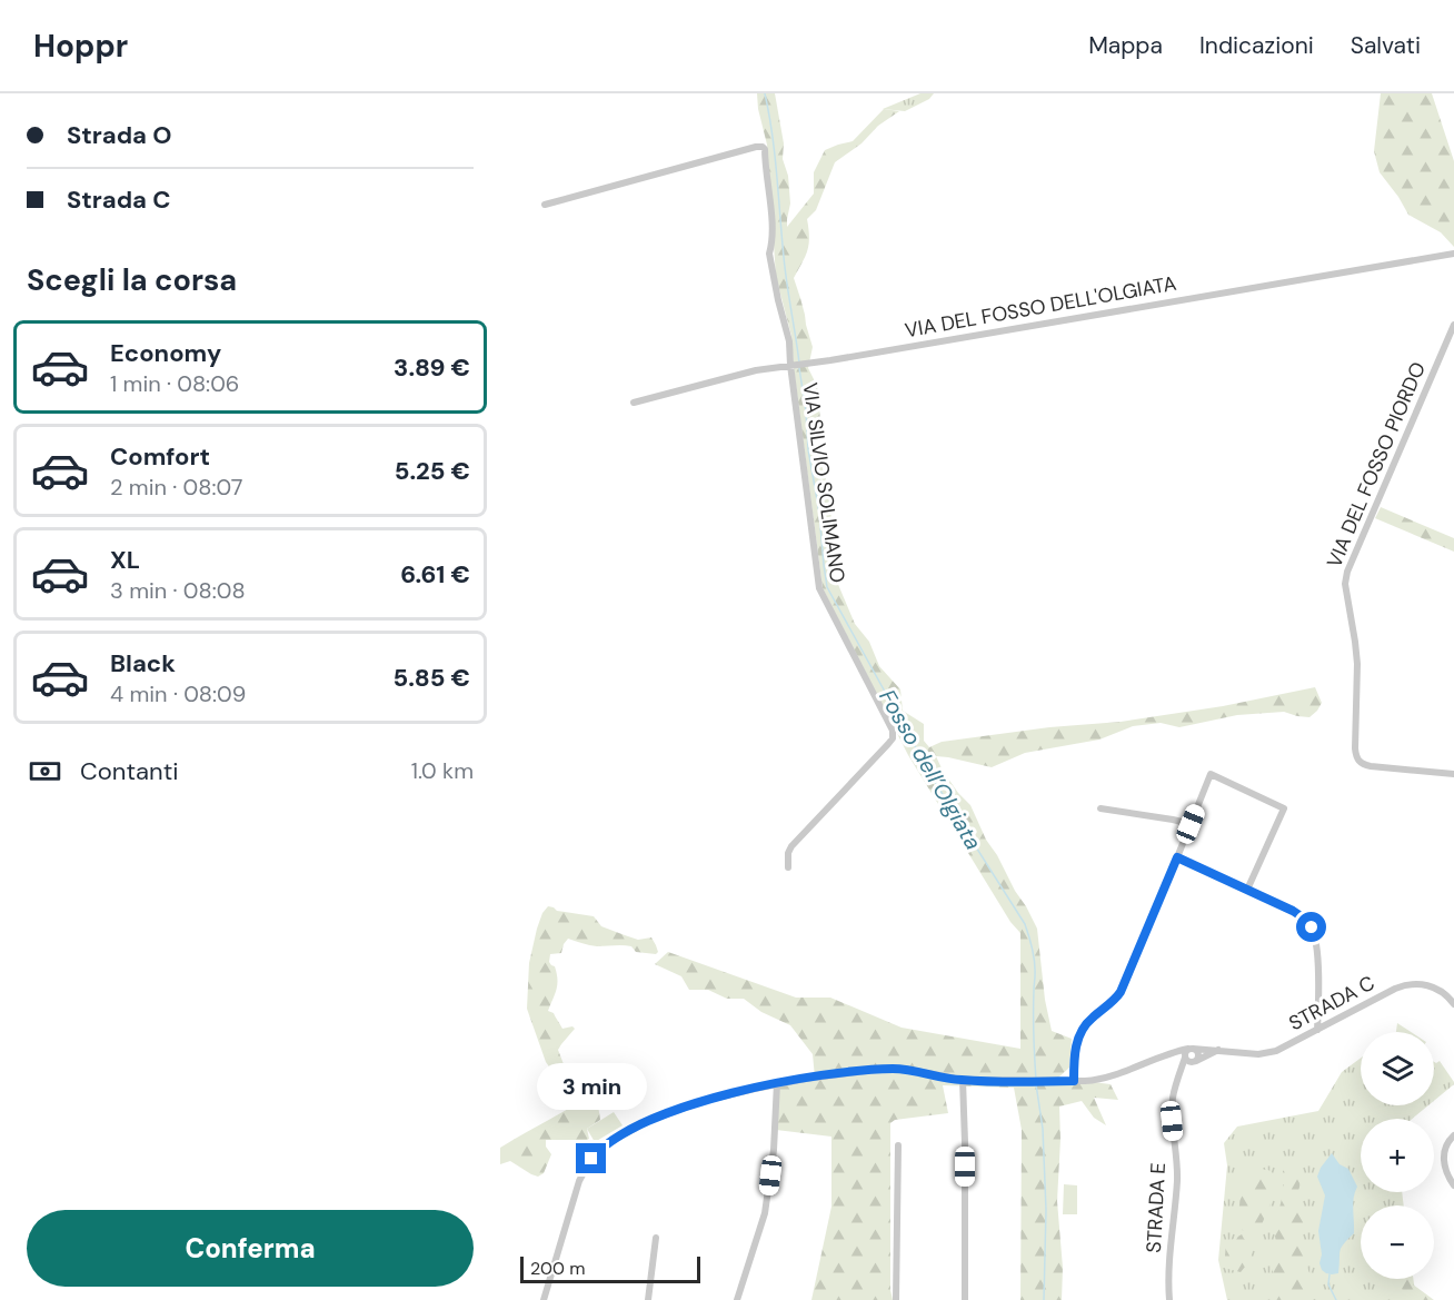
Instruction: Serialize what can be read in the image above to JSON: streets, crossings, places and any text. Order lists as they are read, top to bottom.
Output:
{
  "streets": {
    "street": [
      "VIA DEL FOSSO DELL'OLGIATA",
      "VIA DEL FOSSO PIORDO",
      "VIA SILVIO SOLIMANO",
      "STRADA C",
      "STRADA E"
    ]
  },
  "crossings": [
    ["VIA DEL FOSSO DELL'OLGIATA", "VIA SILVIO SOLIMANO"],
    ["STRADA C", "STRADA E"]
  ],
  "water": ["Fosso dell’Olgiata"],
  "scale_bar": "200 m",
  "page": {
    "header": "Hoppr",
    "nav": ["Mappa", "Indicazioni", "Salvati"],
    "banner": ["Strada O", "Strada C"],
    "heading": "Scegli la corsa",
    "list": [
      {
        "name": "Economy",
        "note": "1 min · 08:06",
        "value": "3.89 €"
      },
      {
        "name": "Comfort",
        "note": "2 min · 08:07",
        "value": "5.25 €"
      },
      {
        "name": "XL",
        "note": "3 min · 08:08",
        "value": "6.61 €"
      },
      {
        "name": "Black",
        "note": "4 min · 08:09",
        "value": "5.85 €"
      }
    ],
    "pay": ["Contanti", "1.0 km"],
    "map_buttons": ["+", "−"],
    "bubble": "3 min",
    "buttons": "Conferma",
    "scale": "200 m"
  }
}
